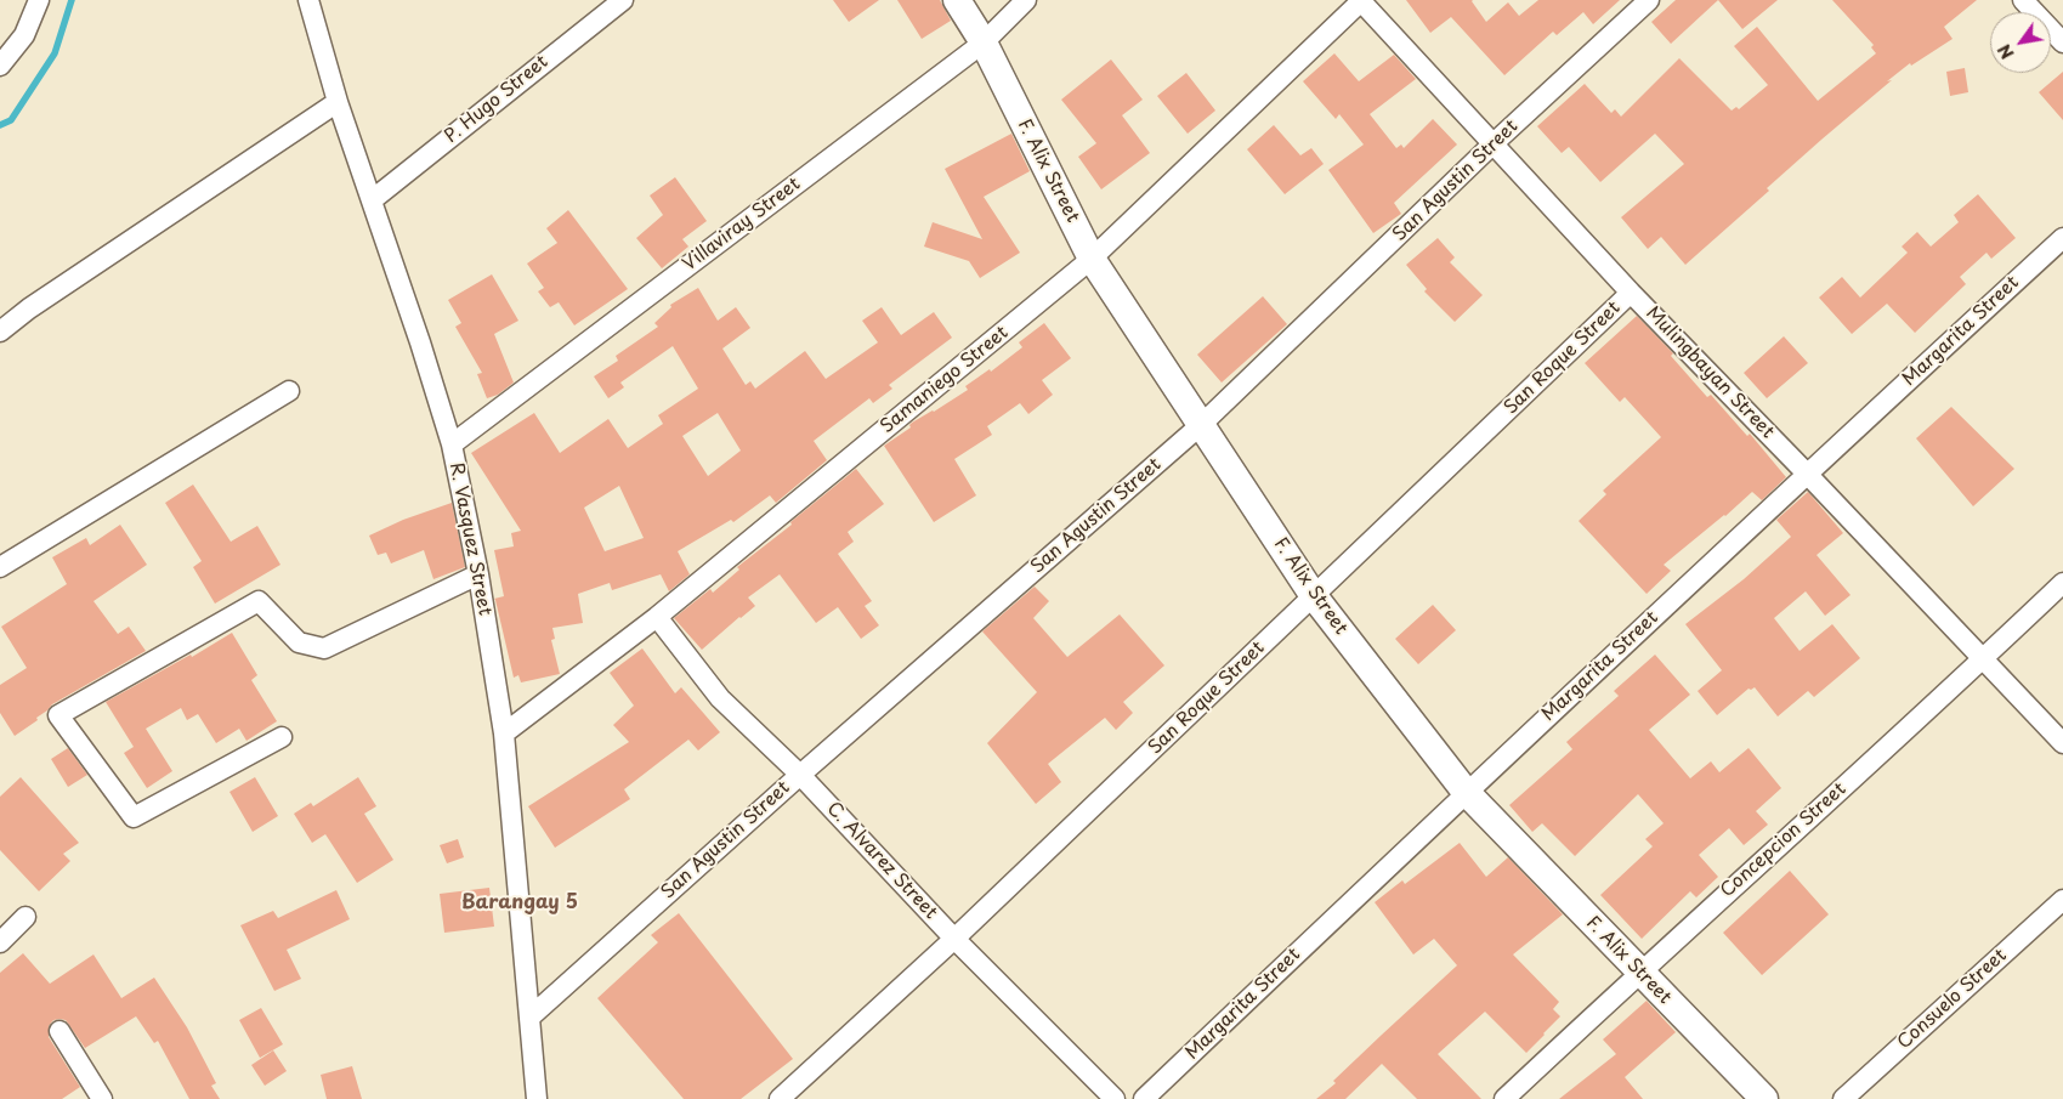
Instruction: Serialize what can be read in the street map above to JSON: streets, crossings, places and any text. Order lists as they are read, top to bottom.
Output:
{
  "streets": {
    "main road": ["F. Alix Street"],
    "street": [
      "P. Hugo Street",
      "San Agustin Street",
      "Villaviray Street",
      "Margarita Street",
      "San Roque Street",
      "Mulingbayan Street",
      "Samaniego Street",
      "R. Vasquez Street",
      "Concepcion Street",
      "C. Alvarez Street",
      "Consuelo Street"
    ]
  },
  "crossings": [
    ["P. Hugo Street", "R. Vasquez Street"],
    ["F. Alix Street", "San Agustin Street"],
    ["F. Alix Street", "Villaviray Street"],
    ["F. Alix Street", "Margarita Street"],
    ["F. Alix Street", "San Roque Street"],
    ["F. Alix Street", "Samaniego Street"],
    ["F. Alix Street", "Concepcion Street"],
    ["San Agustin Street", "Mulingbayan Street"],
    ["San Agustin Street", "R. Vasquez Street"],
    ["San Agustin Street", "C. Alvarez Street"],
    ["Villaviray Street", "R. Vasquez Street"],
    ["Margarita Street", "Mulingbayan Street"],
    ["San Roque Street", "Mulingbayan Street"],
    ["San Roque Street", "C. Alvarez Street"],
    ["Mulingbayan Street", "Samaniego Street"],
    ["Mulingbayan Street", "Concepcion Street"],
    ["Samaniego Street", "R. Vasquez Street"],
    ["Samaniego Street", "C. Alvarez Street"]
  ],
  "districts": ["Barangay 5"],
  "north": "bottom left"
}
